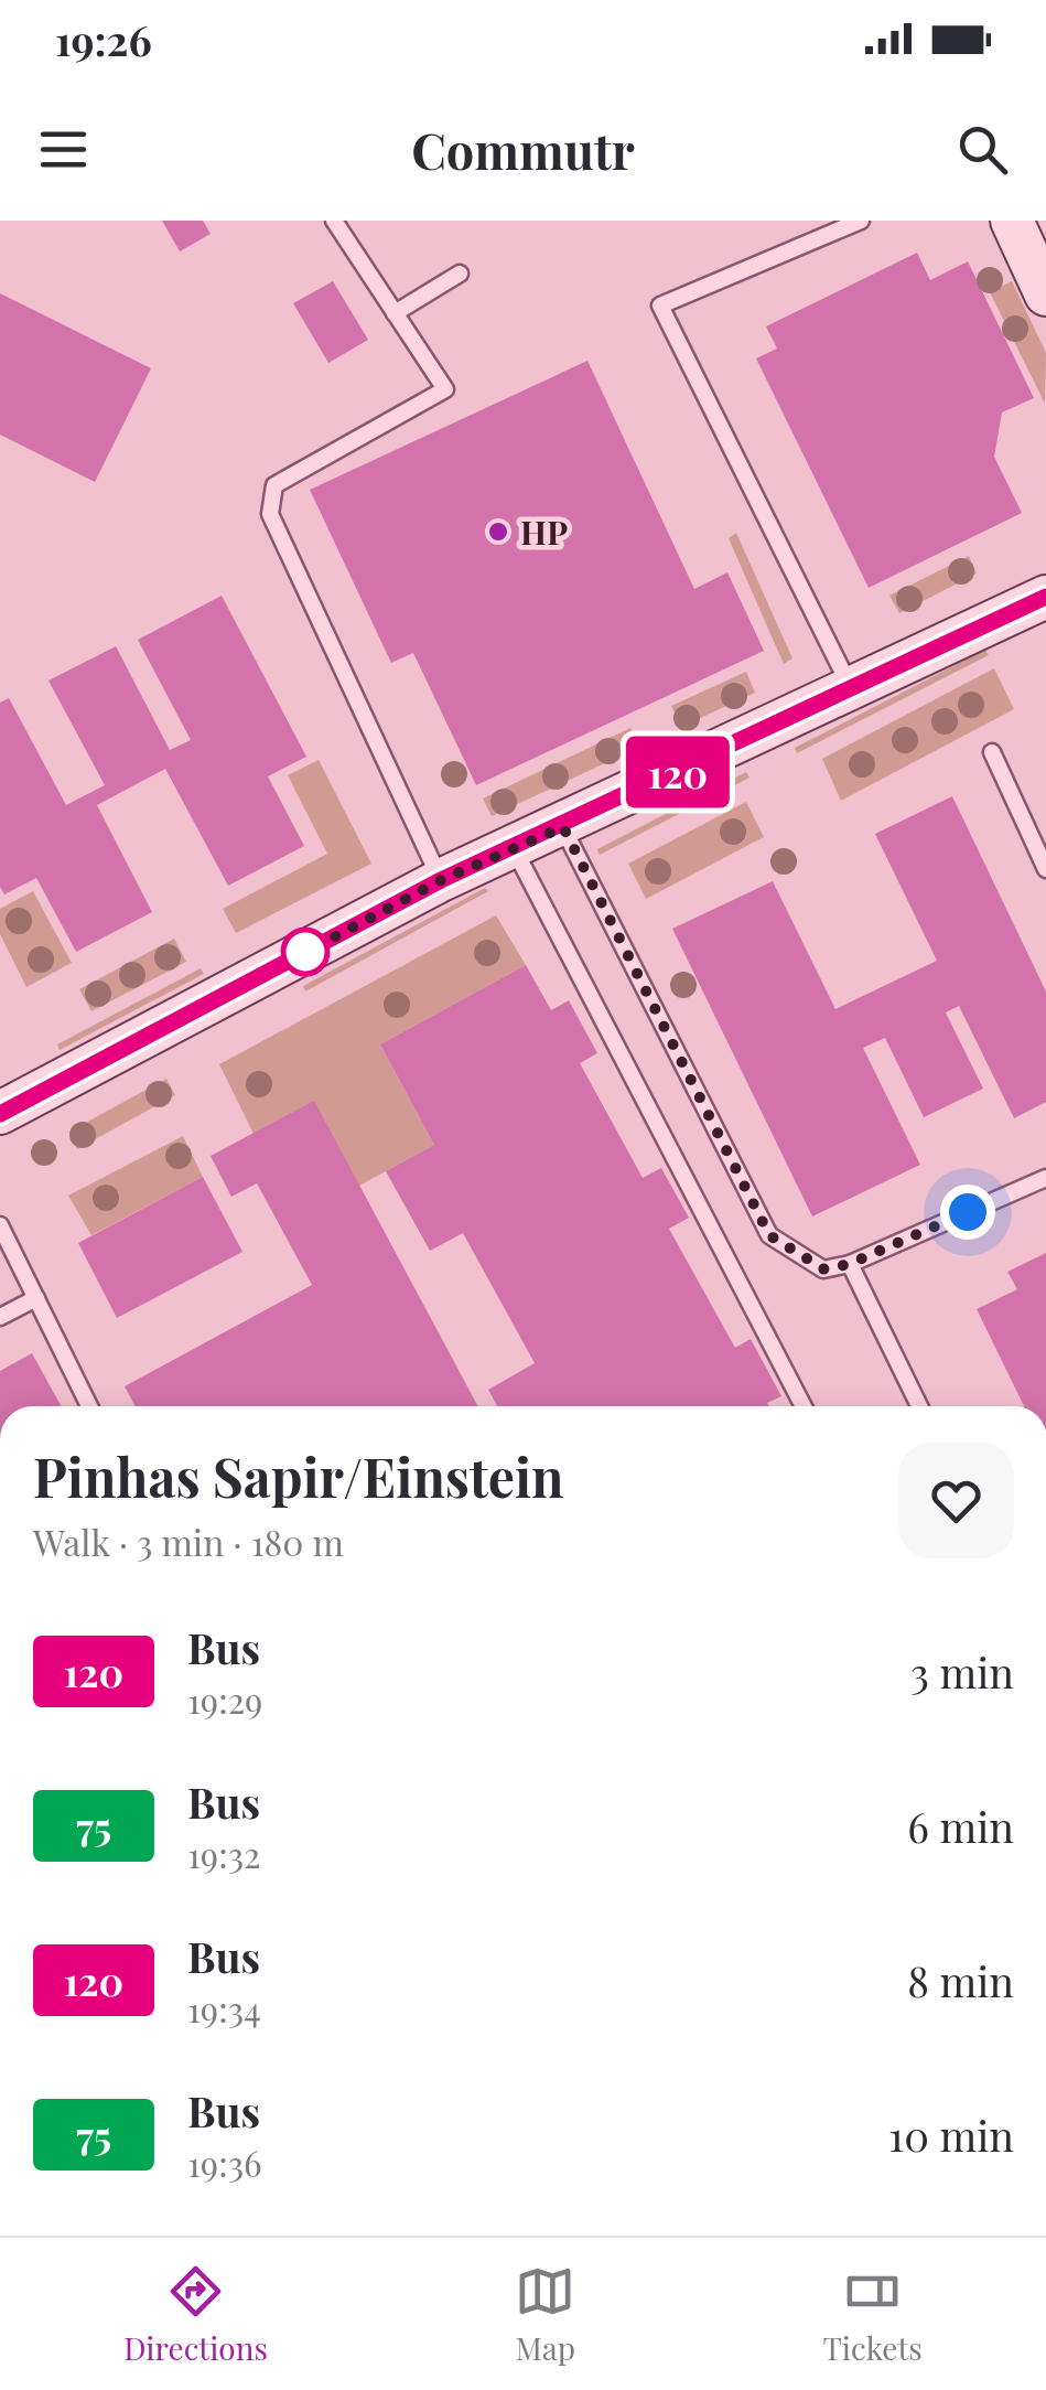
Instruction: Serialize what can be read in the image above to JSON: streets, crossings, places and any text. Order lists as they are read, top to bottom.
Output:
{
  "places": ["HP"],
  "lines": ["bus line 120"],
  "page": {
    "status": "19:26",
    "header": "Commutr",
    "on_map": "120",
    "heading": ["Pinhas Sapir/Einstein", "Walk · 3 min · 180 m"],
    "list": [
      {
        "mark": "120",
        "name": "Bus",
        "note": "19:29",
        "value": "3 min"
      },
      {
        "mark": "75",
        "name": "Bus",
        "note": "19:32",
        "value": "6 min"
      },
      {
        "mark": "120",
        "name": "Bus",
        "note": "19:34",
        "value": "8 min"
      },
      {
        "mark": "75",
        "name": "Bus",
        "note": "19:36",
        "value": "10 min"
      }
    ],
    "tabs": ["Directions", "Map", "Tickets"]
  }
}
